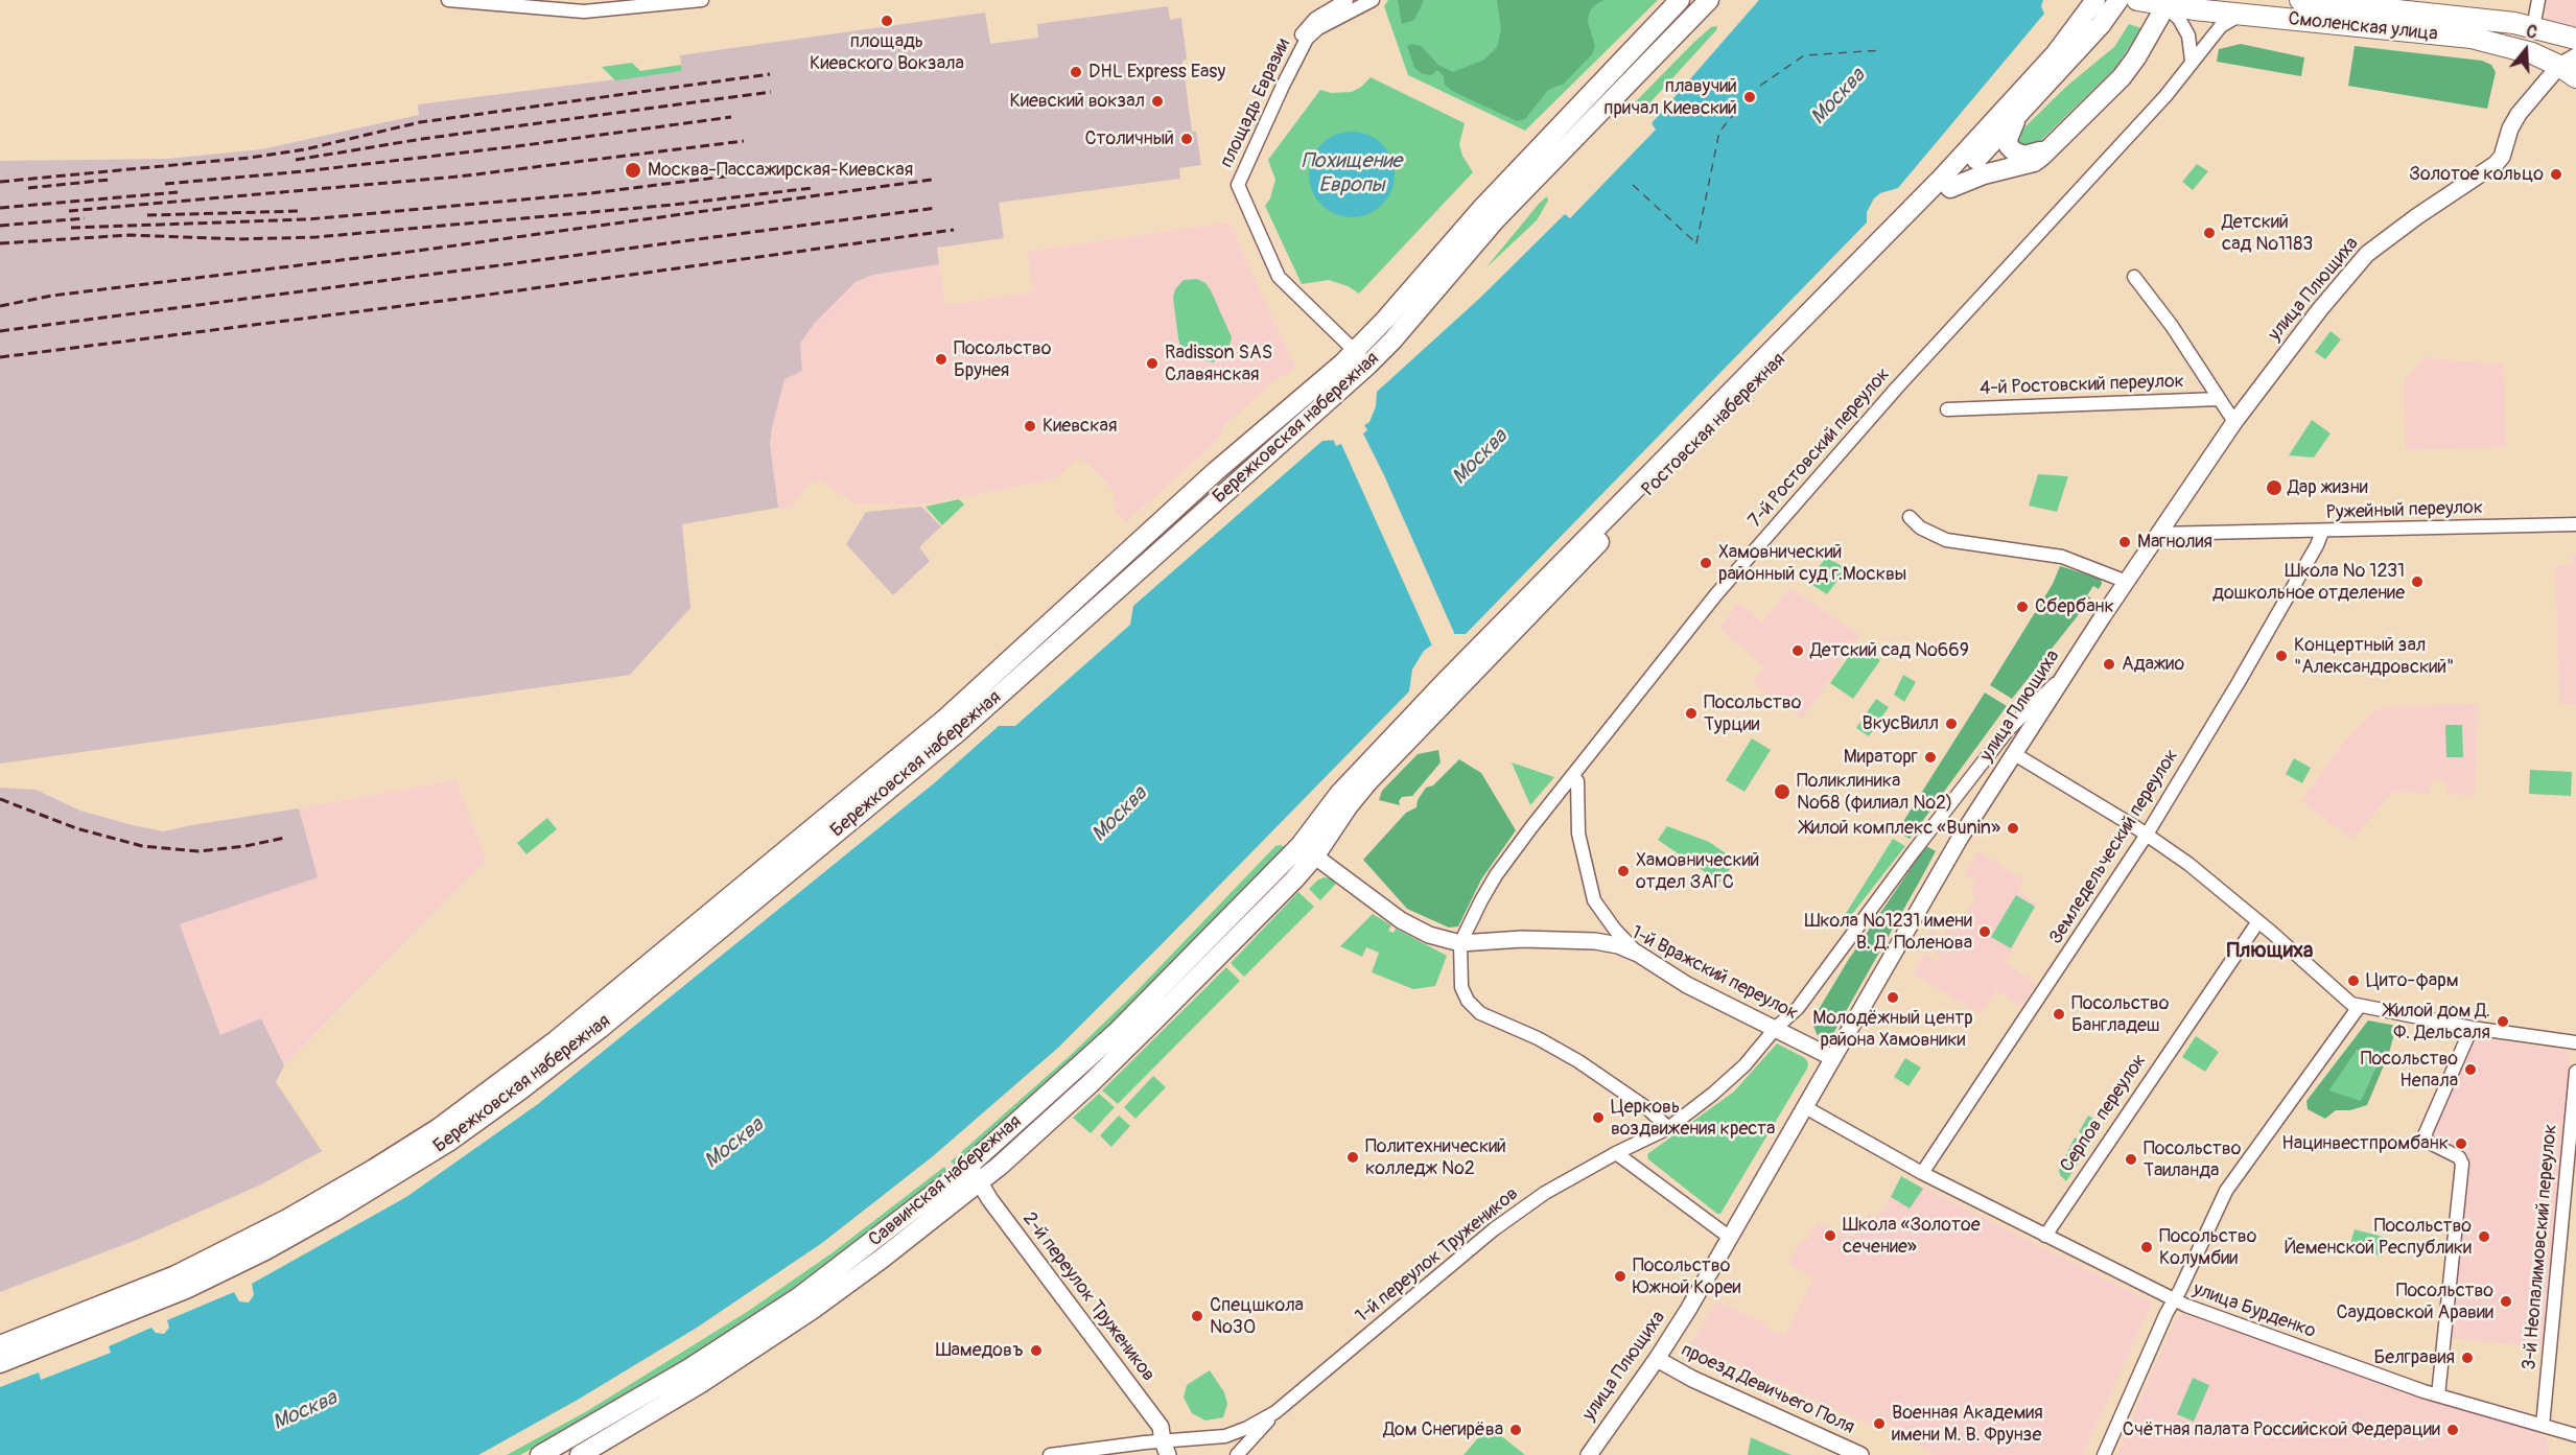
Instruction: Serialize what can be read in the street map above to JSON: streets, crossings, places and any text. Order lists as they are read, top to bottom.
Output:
{
  "streets": {
    "main road": [
      "Смоленская улица",
      "Ростовская набережная",
      "Бережковская набережная",
      "Саввинская набережная"
    ],
    "street": [
      "площадь Евразии",
      "улица Плющиха",
      "4-й Ростовский переулок",
      "7-й Ростовский переулок",
      "Ружейный переулок",
      "Земледельческий переулок",
      "1-й Вражский переулок",
      "Серпов переулок",
      "3-й Неопалимовский переулок",
      "1-й переулок Тружеников",
      "2-й переулок Тружеников",
      "улица Бурденко",
      "проезд Девичьего Поля"
    ]
  },
  "crossings": [
    ["Смоленская улица", "улица Плющиха"],
    ["Смоленская улица", "7-й Ростовский переулок"],
    ["площадь Евразии", "Бережковская набережная"],
    ["улица Плющиха", "Ружейный переулок"],
    ["улица Плющиха", "1-й Вражский переулок"],
    ["улица Плющиха", "1-й переулок Тружеников"],
    ["улица Плющиха", "улица Бурденко"],
    ["улица Плющиха", "проезд Девичьего Поля"],
    ["Ростовская набережная", "1-й Вражский переулок"],
    ["Ростовская набережная", "Саввинская набережная"],
    ["7-й Ростовский переулок", "1-й Вражский переулок"],
    ["Ружейный переулок", "Земледельческий переулок"],
    ["Земледельческий переулок", "улица Бурденко"],
    ["1-й Вражский переулок", "Саввинская набережная"],
    ["1-й Вражский переулок", "1-й переулок Тружеников"],
    ["Серпов переулок", "улица Бурденко"],
    ["Саввинская набережная", "2-й переулок Тружеников"],
    ["3-й Неопалимовский переулок", "улица Бурденко"],
    ["1-й переулок Тружеников", "2-й переулок Тружеников"]
  ],
  "districts": ["Плющиха"],
  "water": ["Москва", "Похищение Европы"],
  "places": [
    "площадь Киевского Вокзала",
    "DHL Express Easy",
    "плавучий причал Киевский",
    "Киевский вокзал",
    "Столичный",
    "Москва-Пассажирская-Киевская",
    "Золотое кольцо",
    "Детский сад №1183",
    "Посольство Брунея",
    "Radisson SAS Славянская",
    "Киевская",
    "Дар жизни",
    "Магнолия",
    "Хамовнический районный суд г.Москвы",
    "Школа № 1231 дошкольное отделение",
    "Сбербанк",
    "Детский сад №669",
    "Концертный зал \"Александровский\"",
    "Адажио",
    "Посольство Турции",
    "ВкусВилл",
    "Мираторг",
    "Поликлиника №68 (филиал №2)",
    "Жилой комплекс «Bunin»",
    "Хамовнический отдел ЗАГС",
    "Школа №1231 имени В. Д. Поленова",
    "Цито-фарм",
    "Молодёжный центр района Хамовники",
    "Посольство Бангладеш",
    "Жилой дом Д. Ф. Дельсаля",
    "Посольство Непала",
    "Церковь воздвижения креста",
    "Нацинвестпромбанк",
    "Политехнический колледж №2",
    "Посольство Таиланда",
    "Школа «Золотое сечение»",
    "Посольство Йеменской Республики",
    "Посольство Колумбии",
    "Посольство Южной Кореи",
    "Посольство Саудовской Аравии",
    "Спецшкола №30",
    "Шамедовъ",
    "Белгравия",
    "Военная Академия имени М. В. Фрунзе",
    "Дом Снегирёва",
    "Счётная палата Российской Федерации"
  ],
  "north": "top"
}
